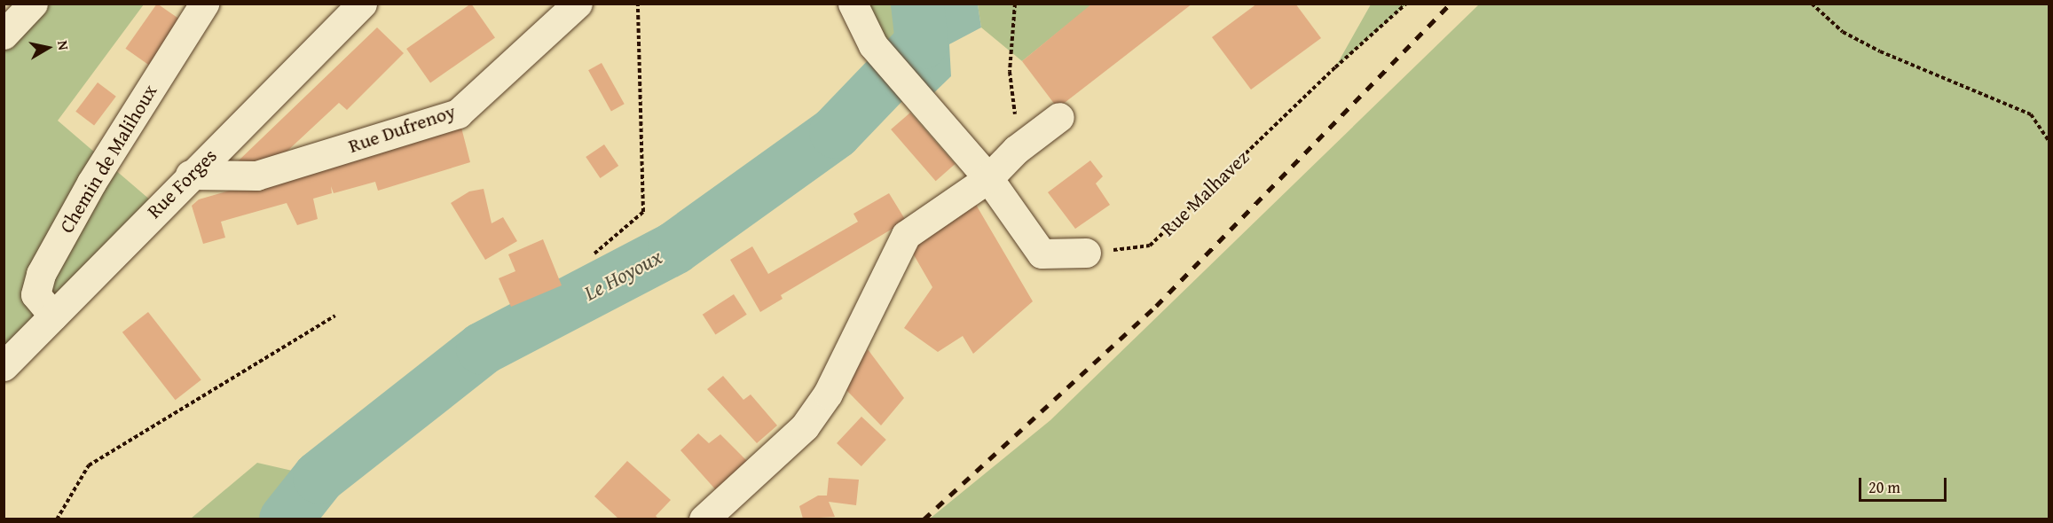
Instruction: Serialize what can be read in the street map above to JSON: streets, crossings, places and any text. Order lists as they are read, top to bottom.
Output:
{
  "streets": {
    "street": ["Rue Dufrenoy", "Chemin de Malihoux", "Rue Forges"],
    "path": ["Rue Malhavez"]
  },
  "crossings": [
    ["Rue Dufrenoy", "Rue Forges"],
    ["Chemin de Malihoux", "Rue Forges"]
  ],
  "water": ["Le Hoyoux"],
  "scale_bar": "20 m",
  "north": "right"
}
